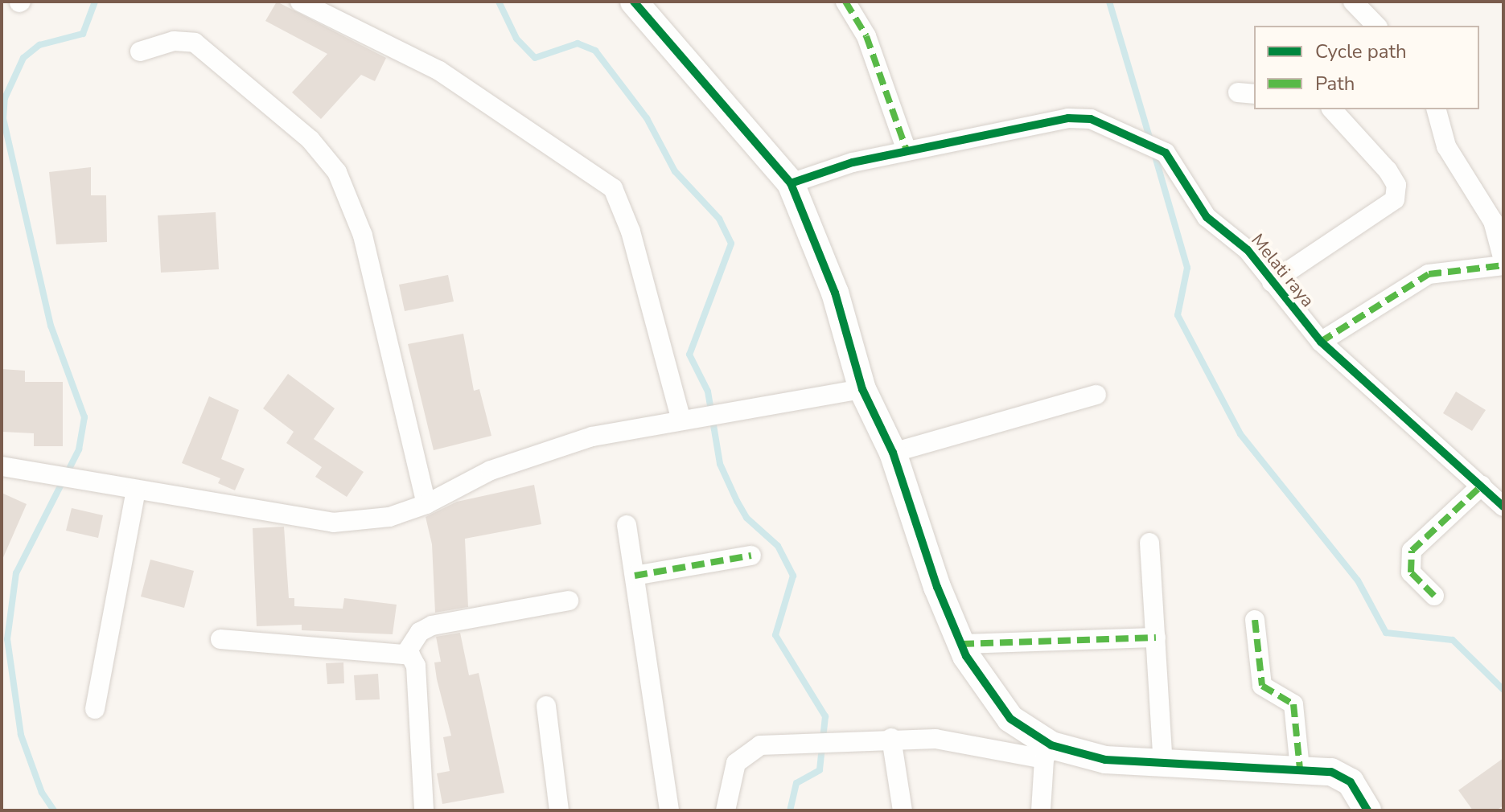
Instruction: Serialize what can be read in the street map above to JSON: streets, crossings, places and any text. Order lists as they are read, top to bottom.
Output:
{
  "streets": {
    "street": ["Melati raya"]
  },
  "legend": ["Cycle path", "Path"]
}
